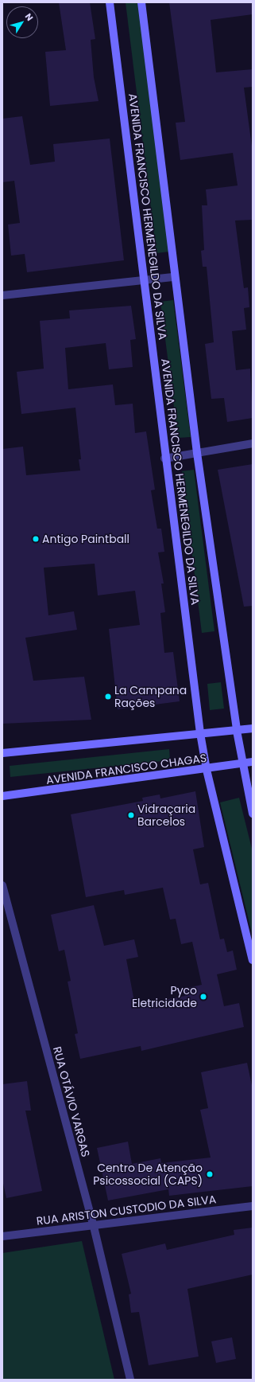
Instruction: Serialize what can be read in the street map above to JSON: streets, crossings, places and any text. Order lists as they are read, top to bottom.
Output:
{
  "streets": {
    "main road": ["AVENIDA FRANCISCO HERMENEGILDO DA SILVA", "AVENIDA FRANCISCO CHAGAS"],
    "street": ["RUA OTÁVIO VARGAS", "RUA ARISTON CUSTODIO DA SILVA"]
  },
  "crossings": [
    ["AVENIDA FRANCISCO HERMENEGILDO DA SILVA", "AVENIDA FRANCISCO CHAGAS"],
    ["RUA OTÁVIO VARGAS", "RUA ARISTON CUSTODIO DA SILVA"]
  ],
  "places": [
    "Antigo Paintball",
    "La Campana Rações",
    "Vidraçaria Barcelos",
    "Pyco Eletricidade",
    "Centro De Atenção Psicossocial (CAPS)"
  ],
  "north": "top right"
}
